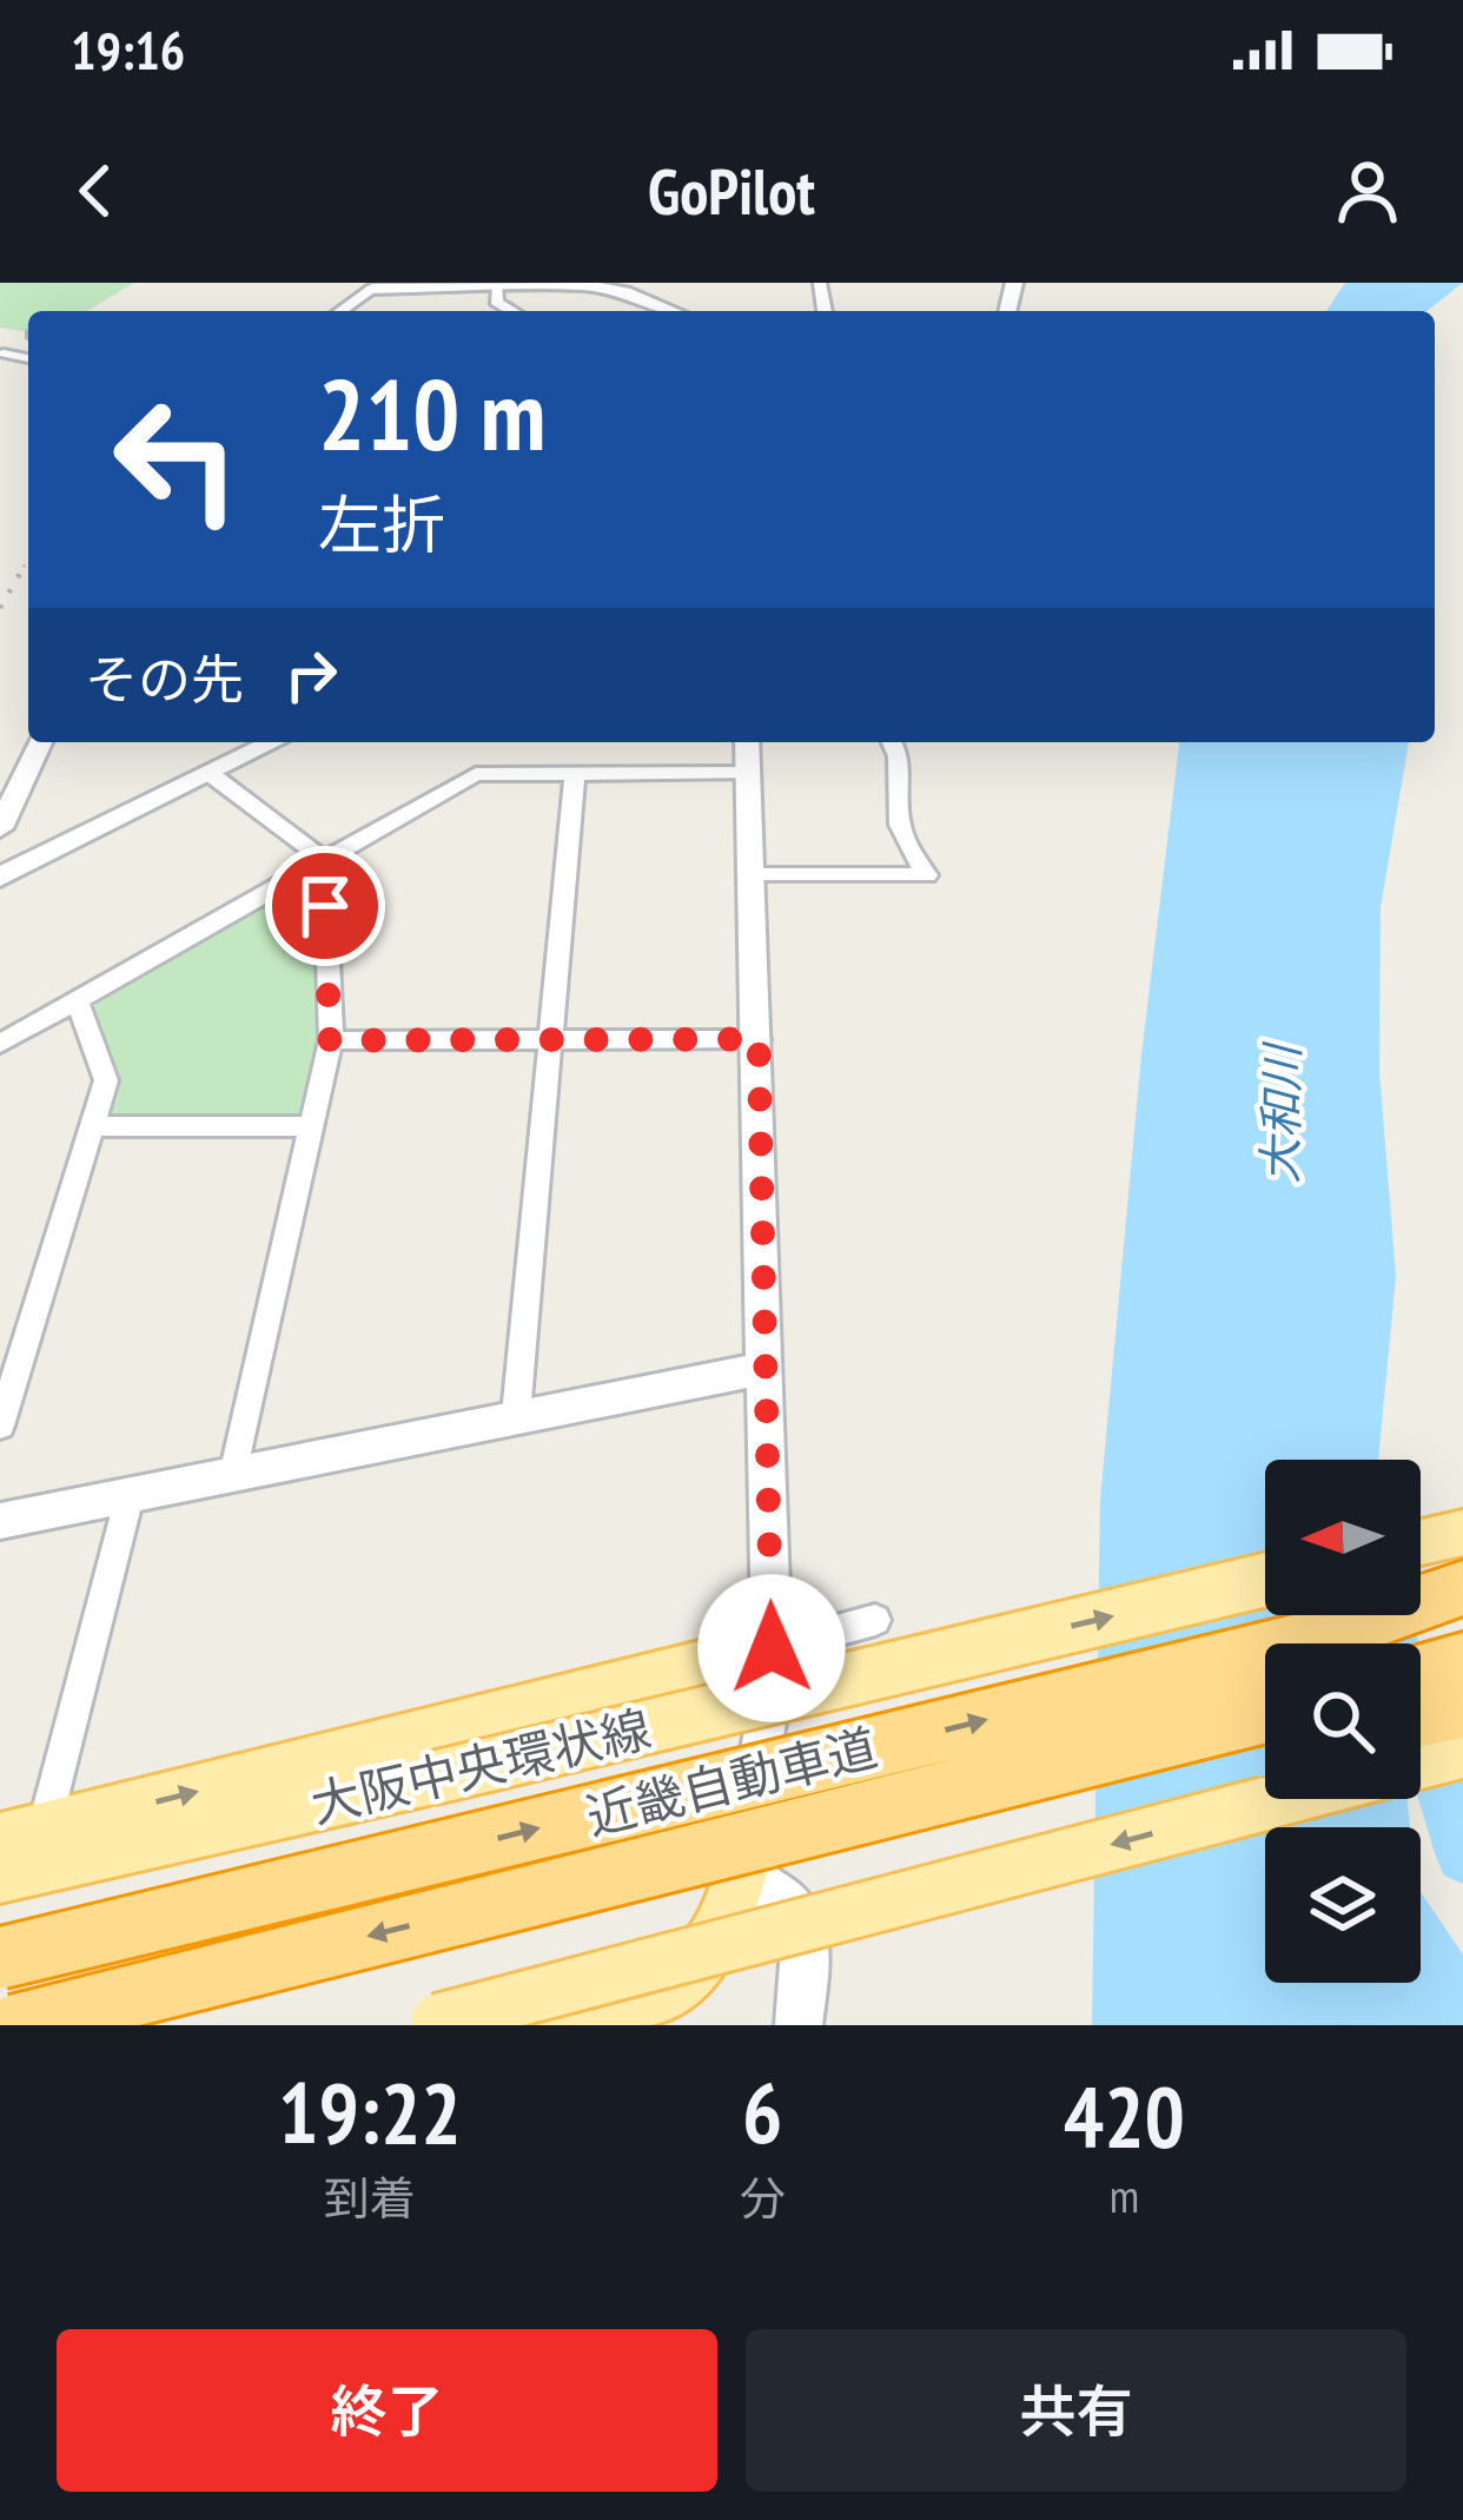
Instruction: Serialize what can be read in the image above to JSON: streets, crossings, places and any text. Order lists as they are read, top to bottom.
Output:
{
  "streets": {
    "highway": ["近畿自動車道"],
    "main road": ["大阪中央環状線"]
  },
  "water": ["大和川"],
  "north": "left",
  "page": {
    "status": "19:16",
    "header": "GoPilot",
    "turn": ["210 m", "左折"],
    "then": "その先",
    "eta": [
      "19:22",
      "到着",
      "6",
      "分",
      "420",
      "m"
    ],
    "buttons": ["終了", "共有"]
  }
}
